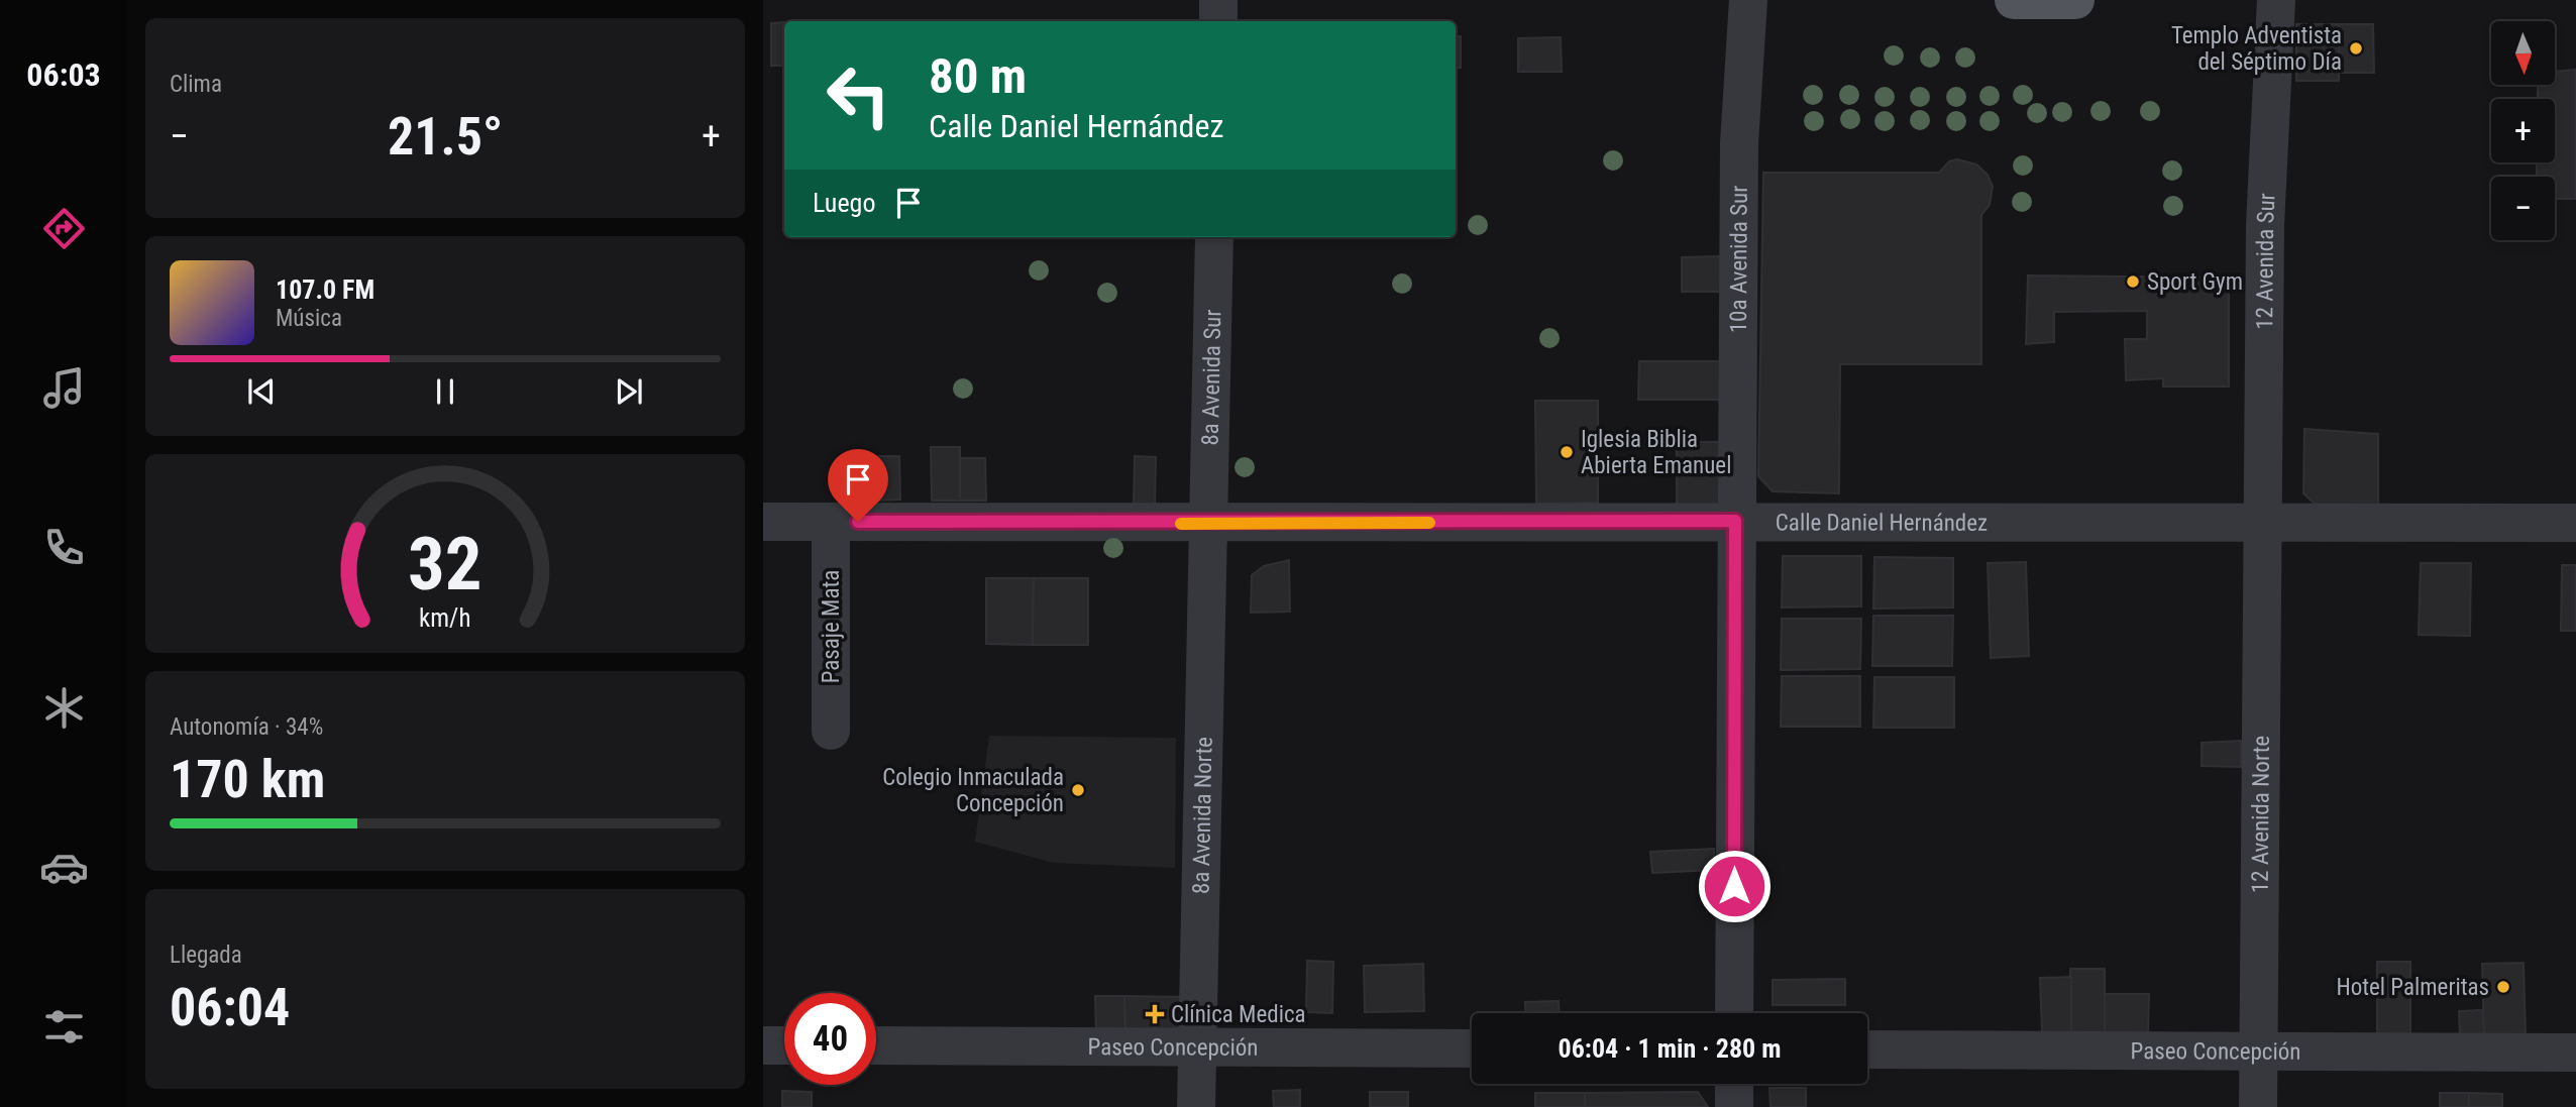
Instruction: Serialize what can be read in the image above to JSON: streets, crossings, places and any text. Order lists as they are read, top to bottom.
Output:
{
  "streets": {
    "street": [
      "10a Avenida Sur",
      "12 Avenida Sur",
      "8a Avenida Sur",
      "Calle Daniel Hernández",
      "Pasaje Mata",
      "12 Avenida Norte",
      "8a Avenida Norte",
      "Paseo Concepción"
    ]
  },
  "crossings": [
    ["10a Avenida Sur", "Calle Daniel Hernández"],
    ["12 Avenida Sur", "Calle Daniel Hernández"],
    ["12 Avenida Sur", "12 Avenida Norte"],
    ["8a Avenida Sur", "Calle Daniel Hernández"],
    ["8a Avenida Sur", "8a Avenida Norte"],
    ["Calle Daniel Hernández", "Pasaje Mata"],
    ["Calle Daniel Hernández", "12 Avenida Norte"],
    ["Calle Daniel Hernández", "8a Avenida Norte"],
    ["12 Avenida Norte", "Paseo Concepción"],
    ["8a Avenida Norte", "Paseo Concepción"]
  ],
  "places": {
    "other": [
      "Templo Adventista del Séptimo Día",
      "Sport Gym",
      "Iglesia Biblia Abierta Emanuel",
      "Colegio Inmaculada Concepción",
      "Hotel Palmeritas"
    ],
    "health": ["Clínica Medica"]
  },
  "north": "bottom",
  "page": {
    "tabs": "06:03",
    "tile": [
      "Clima",
      ["Autonomía · 34%", "170 km"],
      ["Llegada", "06:04"]
    ],
    "map_buttons": ["+", "−"],
    "turn": ["80 m", "Calle Daniel Hernández"],
    "heat": ["−", "21.5°", "+"],
    "then": "Luego",
    "song": ["107.0 FM", "Música"],
    "limit": "40",
    "trip": "06:04 · 1 min · 280 m",
    "gauge": ["32", "km/h"]
  }
}
